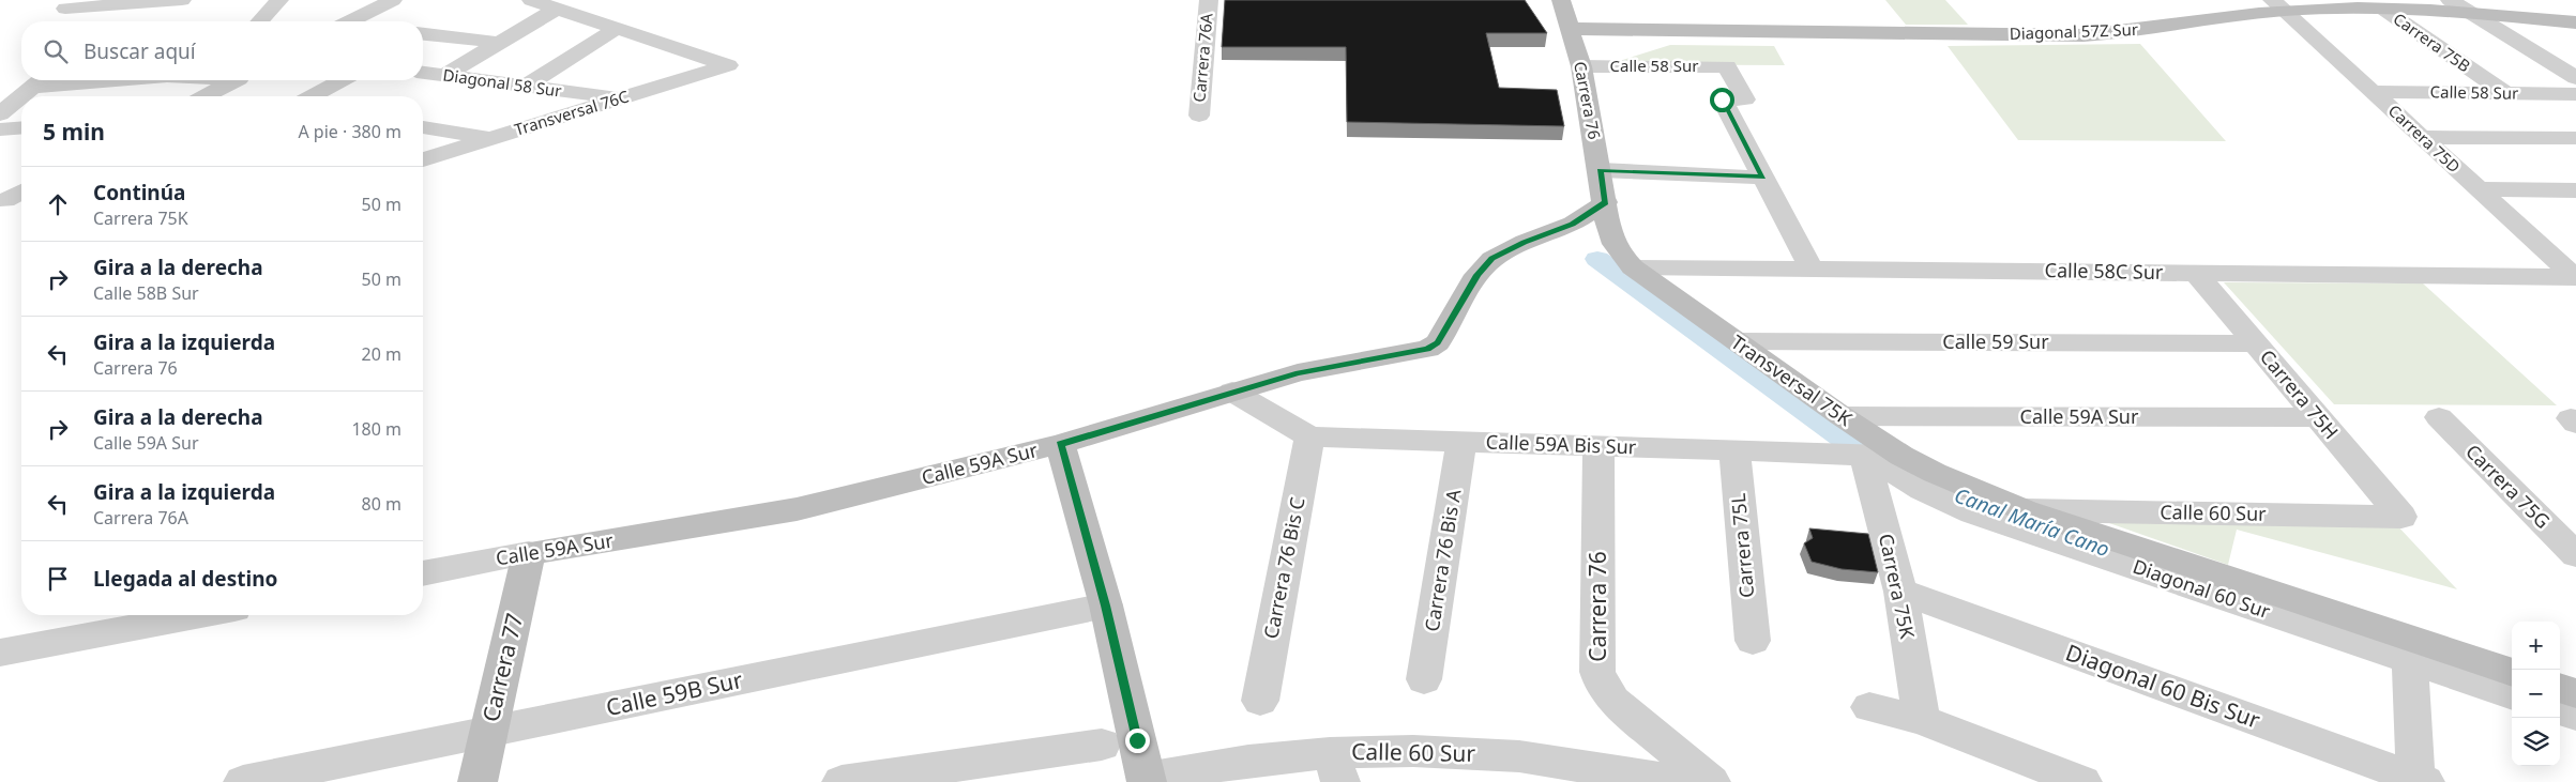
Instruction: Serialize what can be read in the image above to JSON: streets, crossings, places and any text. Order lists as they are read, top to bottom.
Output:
{
  "streets": {
    "street": [
      "Diagonal 57Z Sur",
      "Carrera 75B",
      "Carrera 76A",
      "Calle 58 Sur",
      "Diagonal 58 Sur",
      "Carrera 76",
      "Transversal 76C",
      "Carrera 75D",
      "Calle 58C Sur",
      "Calle 59 Sur",
      "Transversal 75K",
      "Carrera 75H",
      "Calle 59A Sur",
      "Calle 59A Bis Sur",
      "Carrera 75G",
      "Calle 60 Sur",
      "Carrera 75L",
      "Carrera 76 Bis A",
      "Carrera 76 Bis C",
      "Carrera 75K",
      "Diagonal 60 Sur",
      "Carrera 77",
      "Diagonal 60 Bis Sur",
      "Calle 59B Sur"
    ]
  },
  "crossings": [
    ["Diagonal 57Z Sur", "Carrera 75B"],
    ["Diagonal 57Z Sur", "Carrera 76"],
    ["Diagonal 57Z Sur", "Carrera 75D"],
    ["Carrera 75B", "Calle 58 Sur"],
    ["Calle 58 Sur", "Carrera 76"],
    ["Calle 58 Sur", "Carrera 75D"],
    ["Diagonal 58 Sur", "Transversal 76C"],
    ["Carrera 76", "Transversal 75K"],
    ["Carrera 76", "Calle 59A Sur"],
    ["Carrera 76", "Calle 59A Bis Sur"],
    ["Carrera 75D", "Calle 58C Sur"],
    ["Calle 58C Sur", "Transversal 75K"],
    ["Calle 58C Sur", "Carrera 75H"],
    ["Calle 59 Sur", "Transversal 75K"],
    ["Calle 59 Sur", "Carrera 75H"],
    ["Transversal 75K", "Calle 59A Sur"],
    ["Transversal 75K", "Calle 59A Bis Sur"],
    ["Transversal 75K", "Calle 60 Sur"],
    ["Transversal 75K", "Diagonal 60 Sur"],
    ["Carrera 75H", "Calle 59A Sur"],
    ["Carrera 75H", "Calle 60 Sur"],
    ["Calle 59A Sur", "Calle 59A Bis Sur"],
    ["Calle 59A Sur", "Carrera 77"],
    ["Calle 59A Bis Sur", "Carrera 75L"],
    ["Calle 59A Bis Sur", "Carrera 76 Bis A"],
    ["Calle 59A Bis Sur", "Carrera 76 Bis C"],
    ["Calle 59A Bis Sur", "Carrera 75K"],
    ["Calle 59A Bis Sur", "Diagonal 60 Sur"],
    ["Calle 60 Sur", "Diagonal 60 Sur"],
    ["Carrera 75K", "Diagonal 60 Sur"],
    ["Carrera 75K", "Diagonal 60 Bis Sur"],
    ["Carrera 77", "Calle 59B Sur"]
  ],
  "water": ["Canal María Cano"],
  "page": {
    "search": "Buscar aquí",
    "heading": ["5 min", "A pie · 380 m"],
    "list": [
      ["Continúa", "Carrera 75K", "50 m"],
      ["Gira a la derecha", "Calle 58B Sur", "50 m"],
      ["Gira a la izquierda", "Carrera 76", "20 m"],
      ["Gira a la derecha", "Calle 59A Sur", "180 m"],
      ["Gira a la izquierda", "Carrera 76A", "80 m"],
      "Llegada al destino"
    ],
    "map_buttons": ["+", "−"]
  }
}
